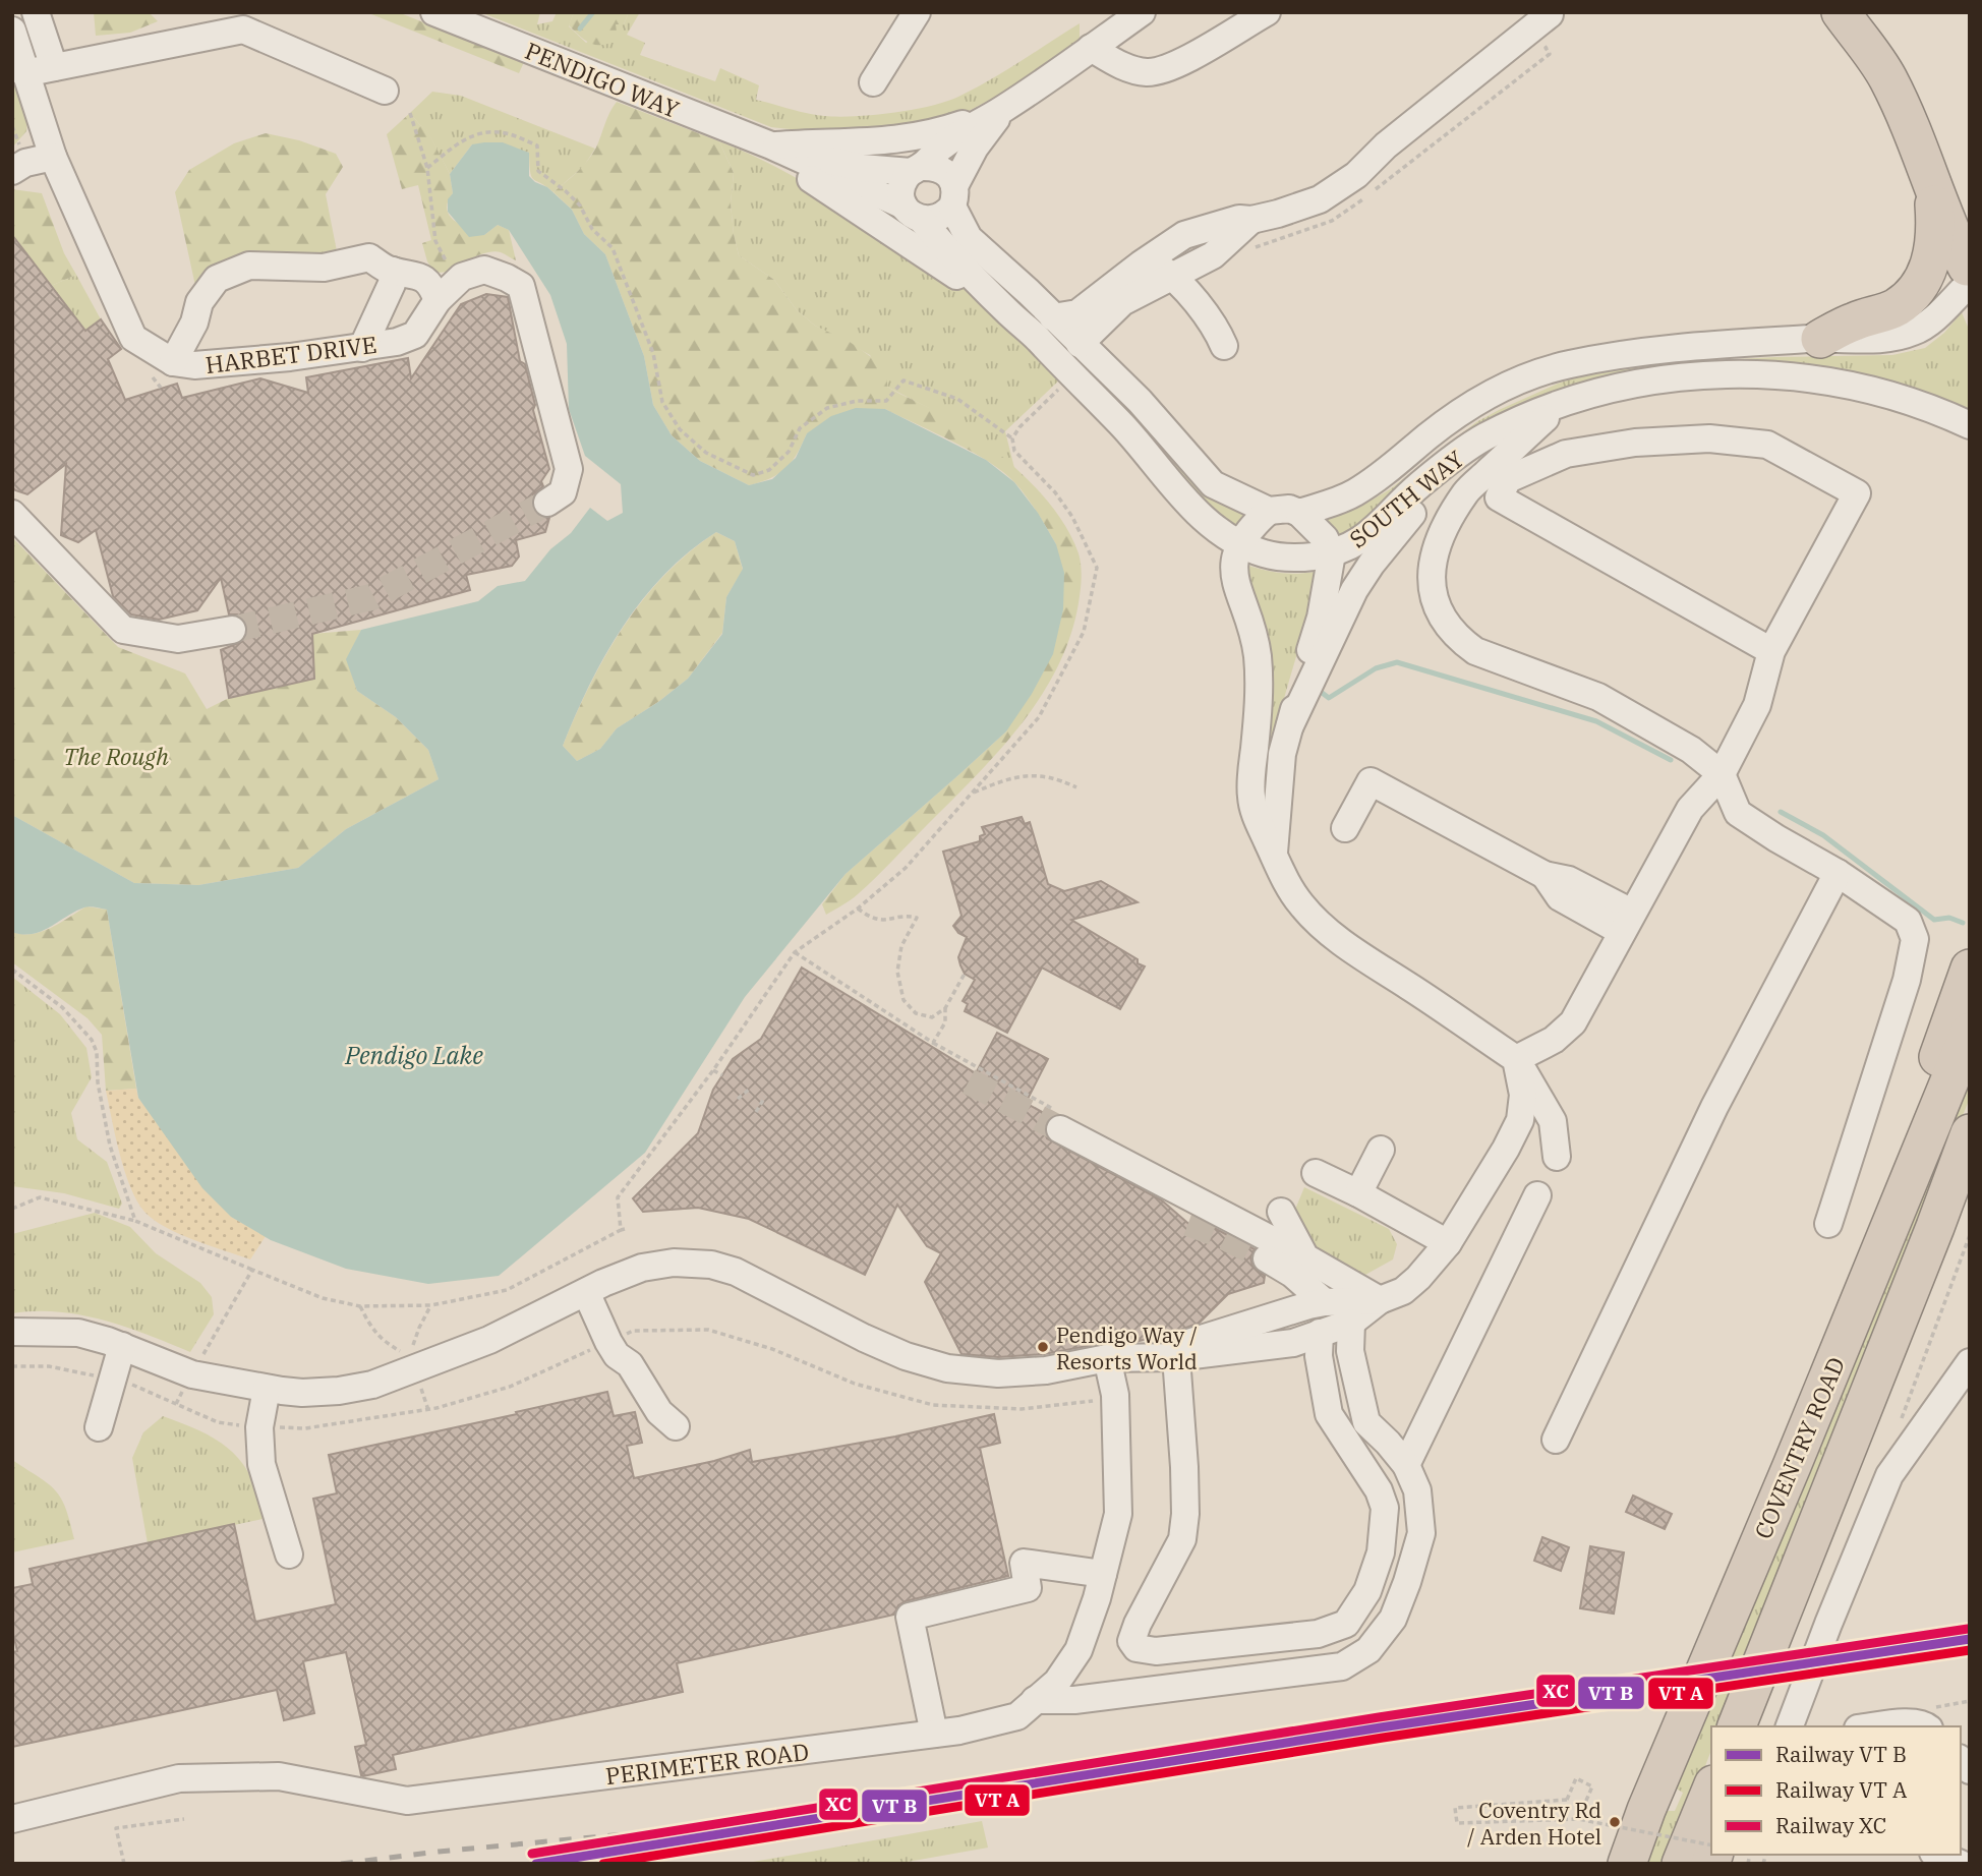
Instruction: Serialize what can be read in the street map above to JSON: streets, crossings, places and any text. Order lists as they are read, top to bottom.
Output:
{
  "streets": {
    "highway": ["COVENTRY ROAD"],
    "street": [
      "PENDIGO WAY",
      "HARBET DRIVE",
      "SOUTH WAY",
      "PERIMETER ROAD"
    ]
  },
  "crossings": [
    ["PENDIGO WAY", "SOUTH WAY"]
  ],
  "water": ["Pendigo Lake"],
  "parks": ["The Rough"],
  "places": ["Pendigo Way / Resorts World", "Coventry Rd / Arden Hotel"],
  "lines": ["rail line XC"],
  "legend": ["Railway VT B", "Railway VT A", "Railway XC"]
}
